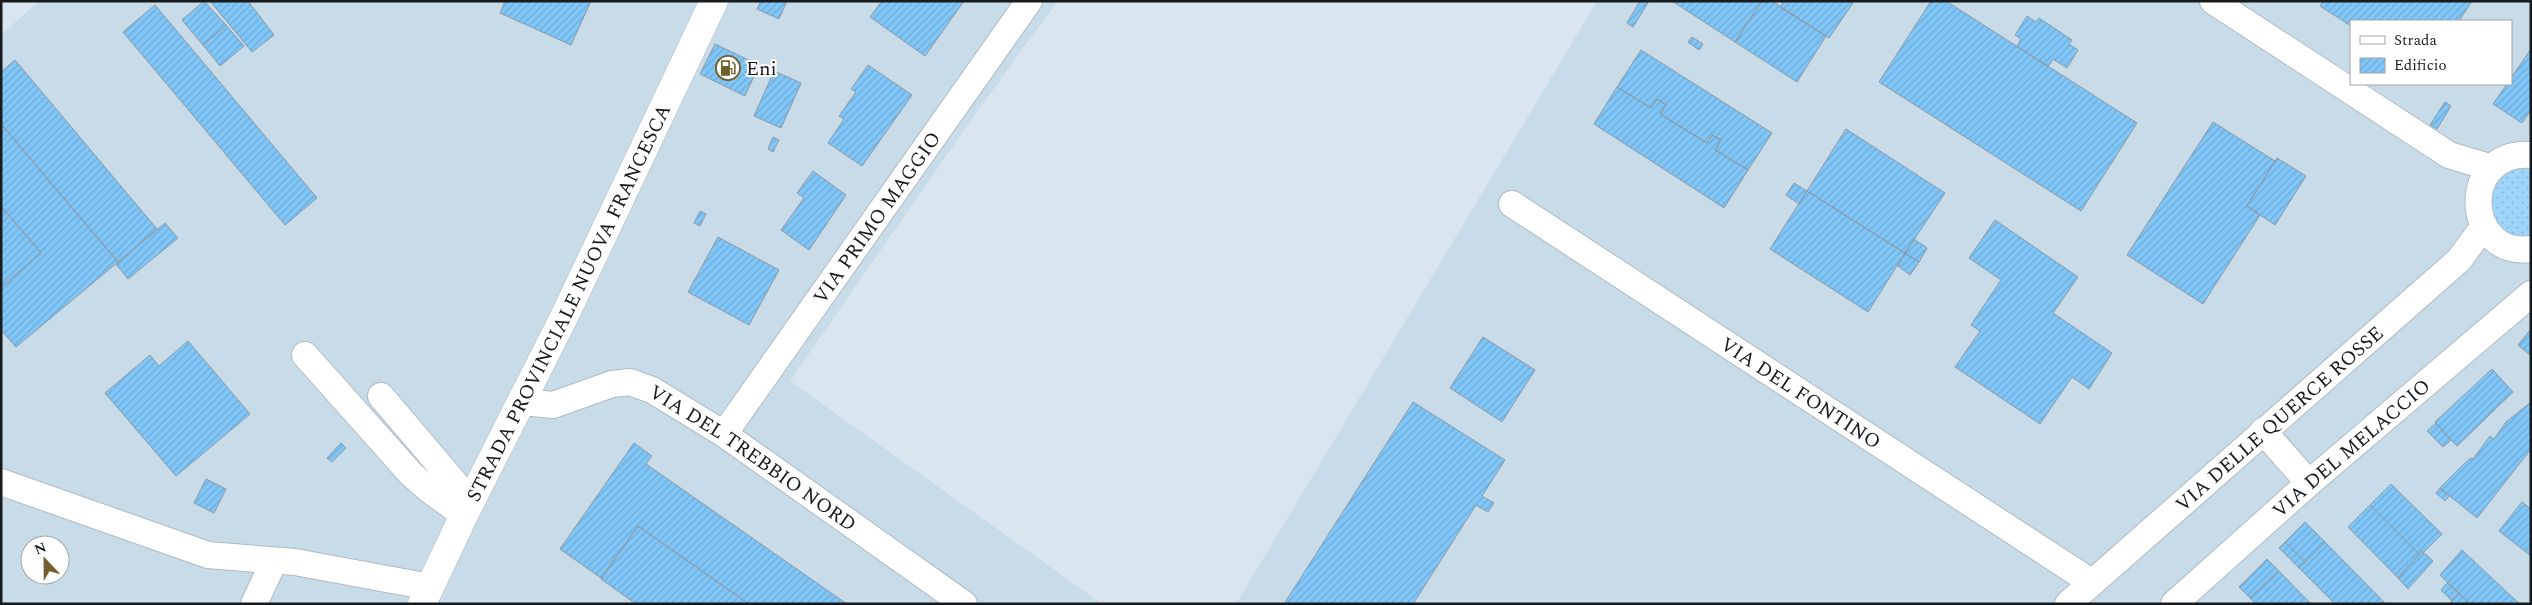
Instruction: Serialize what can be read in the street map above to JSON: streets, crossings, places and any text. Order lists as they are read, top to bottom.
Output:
{
  "streets": {
    "main road": ["STRADA PROVINCIALE NUOVA FRANCESCA"],
    "street": [
      "VIA PRIMO MAGGIO",
      "VIA DEL FONTINO",
      "VIA DELLE QUERCE ROSSE",
      "VIA DEL MELACCIO",
      "VIA DEL TREBBIO NORD"
    ]
  },
  "crossings": [
    ["VIA PRIMO MAGGIO", "VIA DEL TREBBIO NORD"],
    ["STRADA PROVINCIALE NUOVA FRANCESCA", "VIA DEL TREBBIO NORD"],
    ["VIA DEL FONTINO", "VIA DELLE QUERCE ROSSE"]
  ],
  "places": {
    "fuel station": ["Eni"]
  },
  "legend": ["Strada", "Edificio"],
  "north": "top"
}
